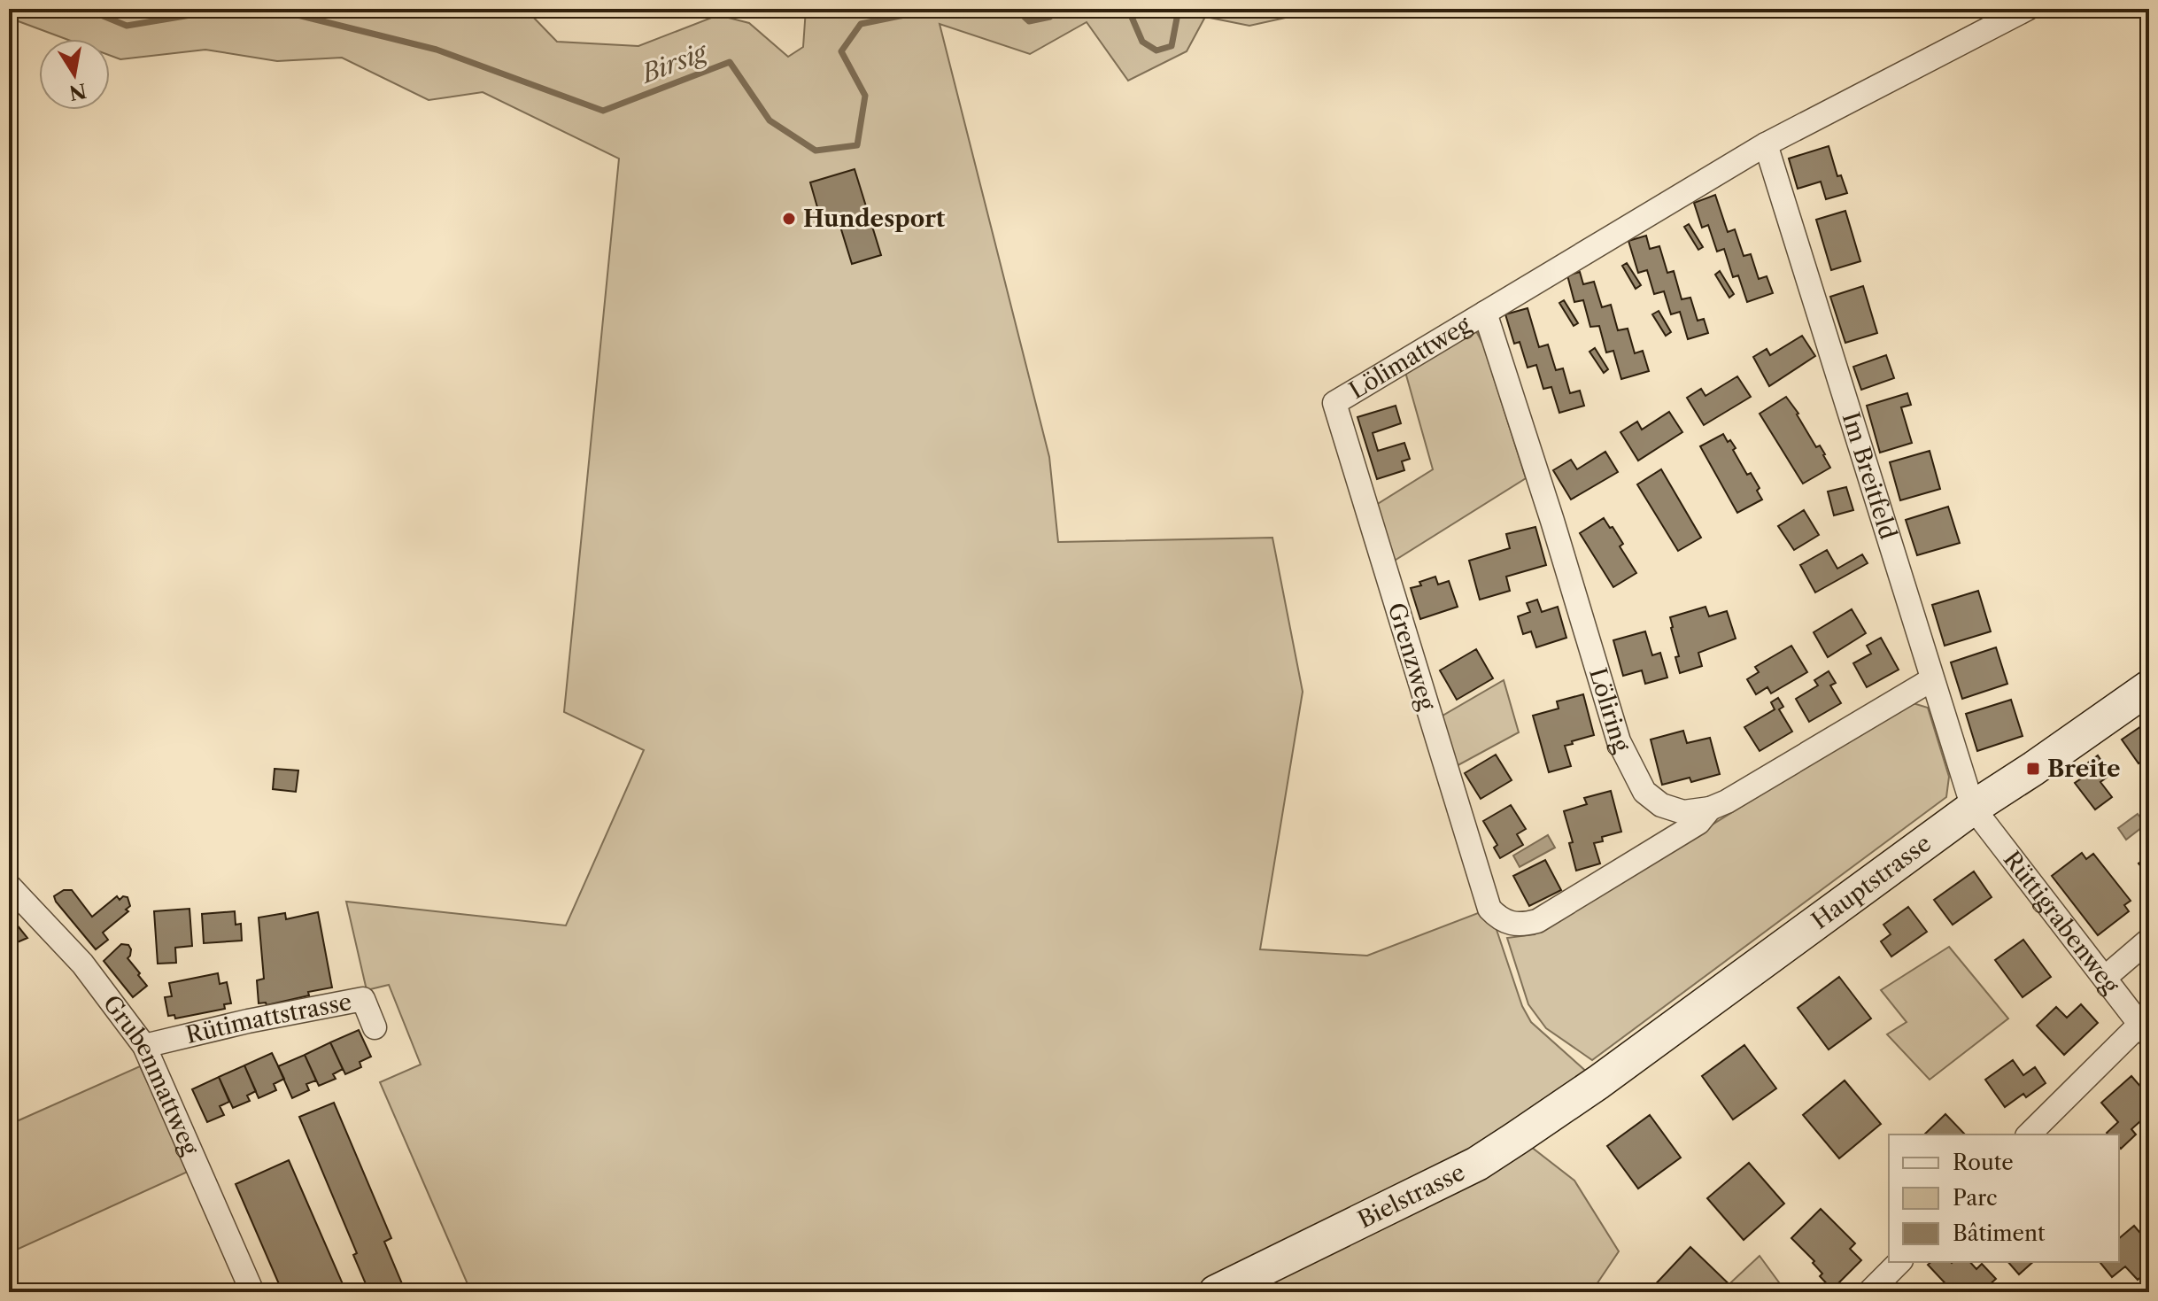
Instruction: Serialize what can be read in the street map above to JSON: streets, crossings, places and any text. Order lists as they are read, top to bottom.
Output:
{
  "streets": {
    "main road": ["Hauptstrasse", "Bielstrasse"],
    "street": [
      "Lölimattweg",
      "Im Breitfeld",
      "Grenzweg",
      "Löliring",
      "Rüttigrabenweg",
      "Rütimattstrasse",
      "Grubenmattweg"
    ]
  },
  "crossings": [
    ["Lölimattweg", "Im Breitfeld"],
    ["Lölimattweg", "Grenzweg"],
    ["Lölimattweg", "Löliring"],
    ["Im Breitfeld", "Löliring"],
    ["Im Breitfeld", "Hauptstrasse"],
    ["Im Breitfeld", "Rüttigrabenweg"],
    ["Grenzweg", "Löliring"],
    ["Hauptstrasse", "Rüttigrabenweg"],
    ["Hauptstrasse", "Bielstrasse"],
    ["Rütimattstrasse", "Grubenmattweg"]
  ],
  "water": ["Birsig"],
  "places": {
    "other": ["Hundesport"],
    "transit": ["Breite"]
  },
  "legend": ["Route", "Parc", "Bâtiment"],
  "north": "bottom"
}
